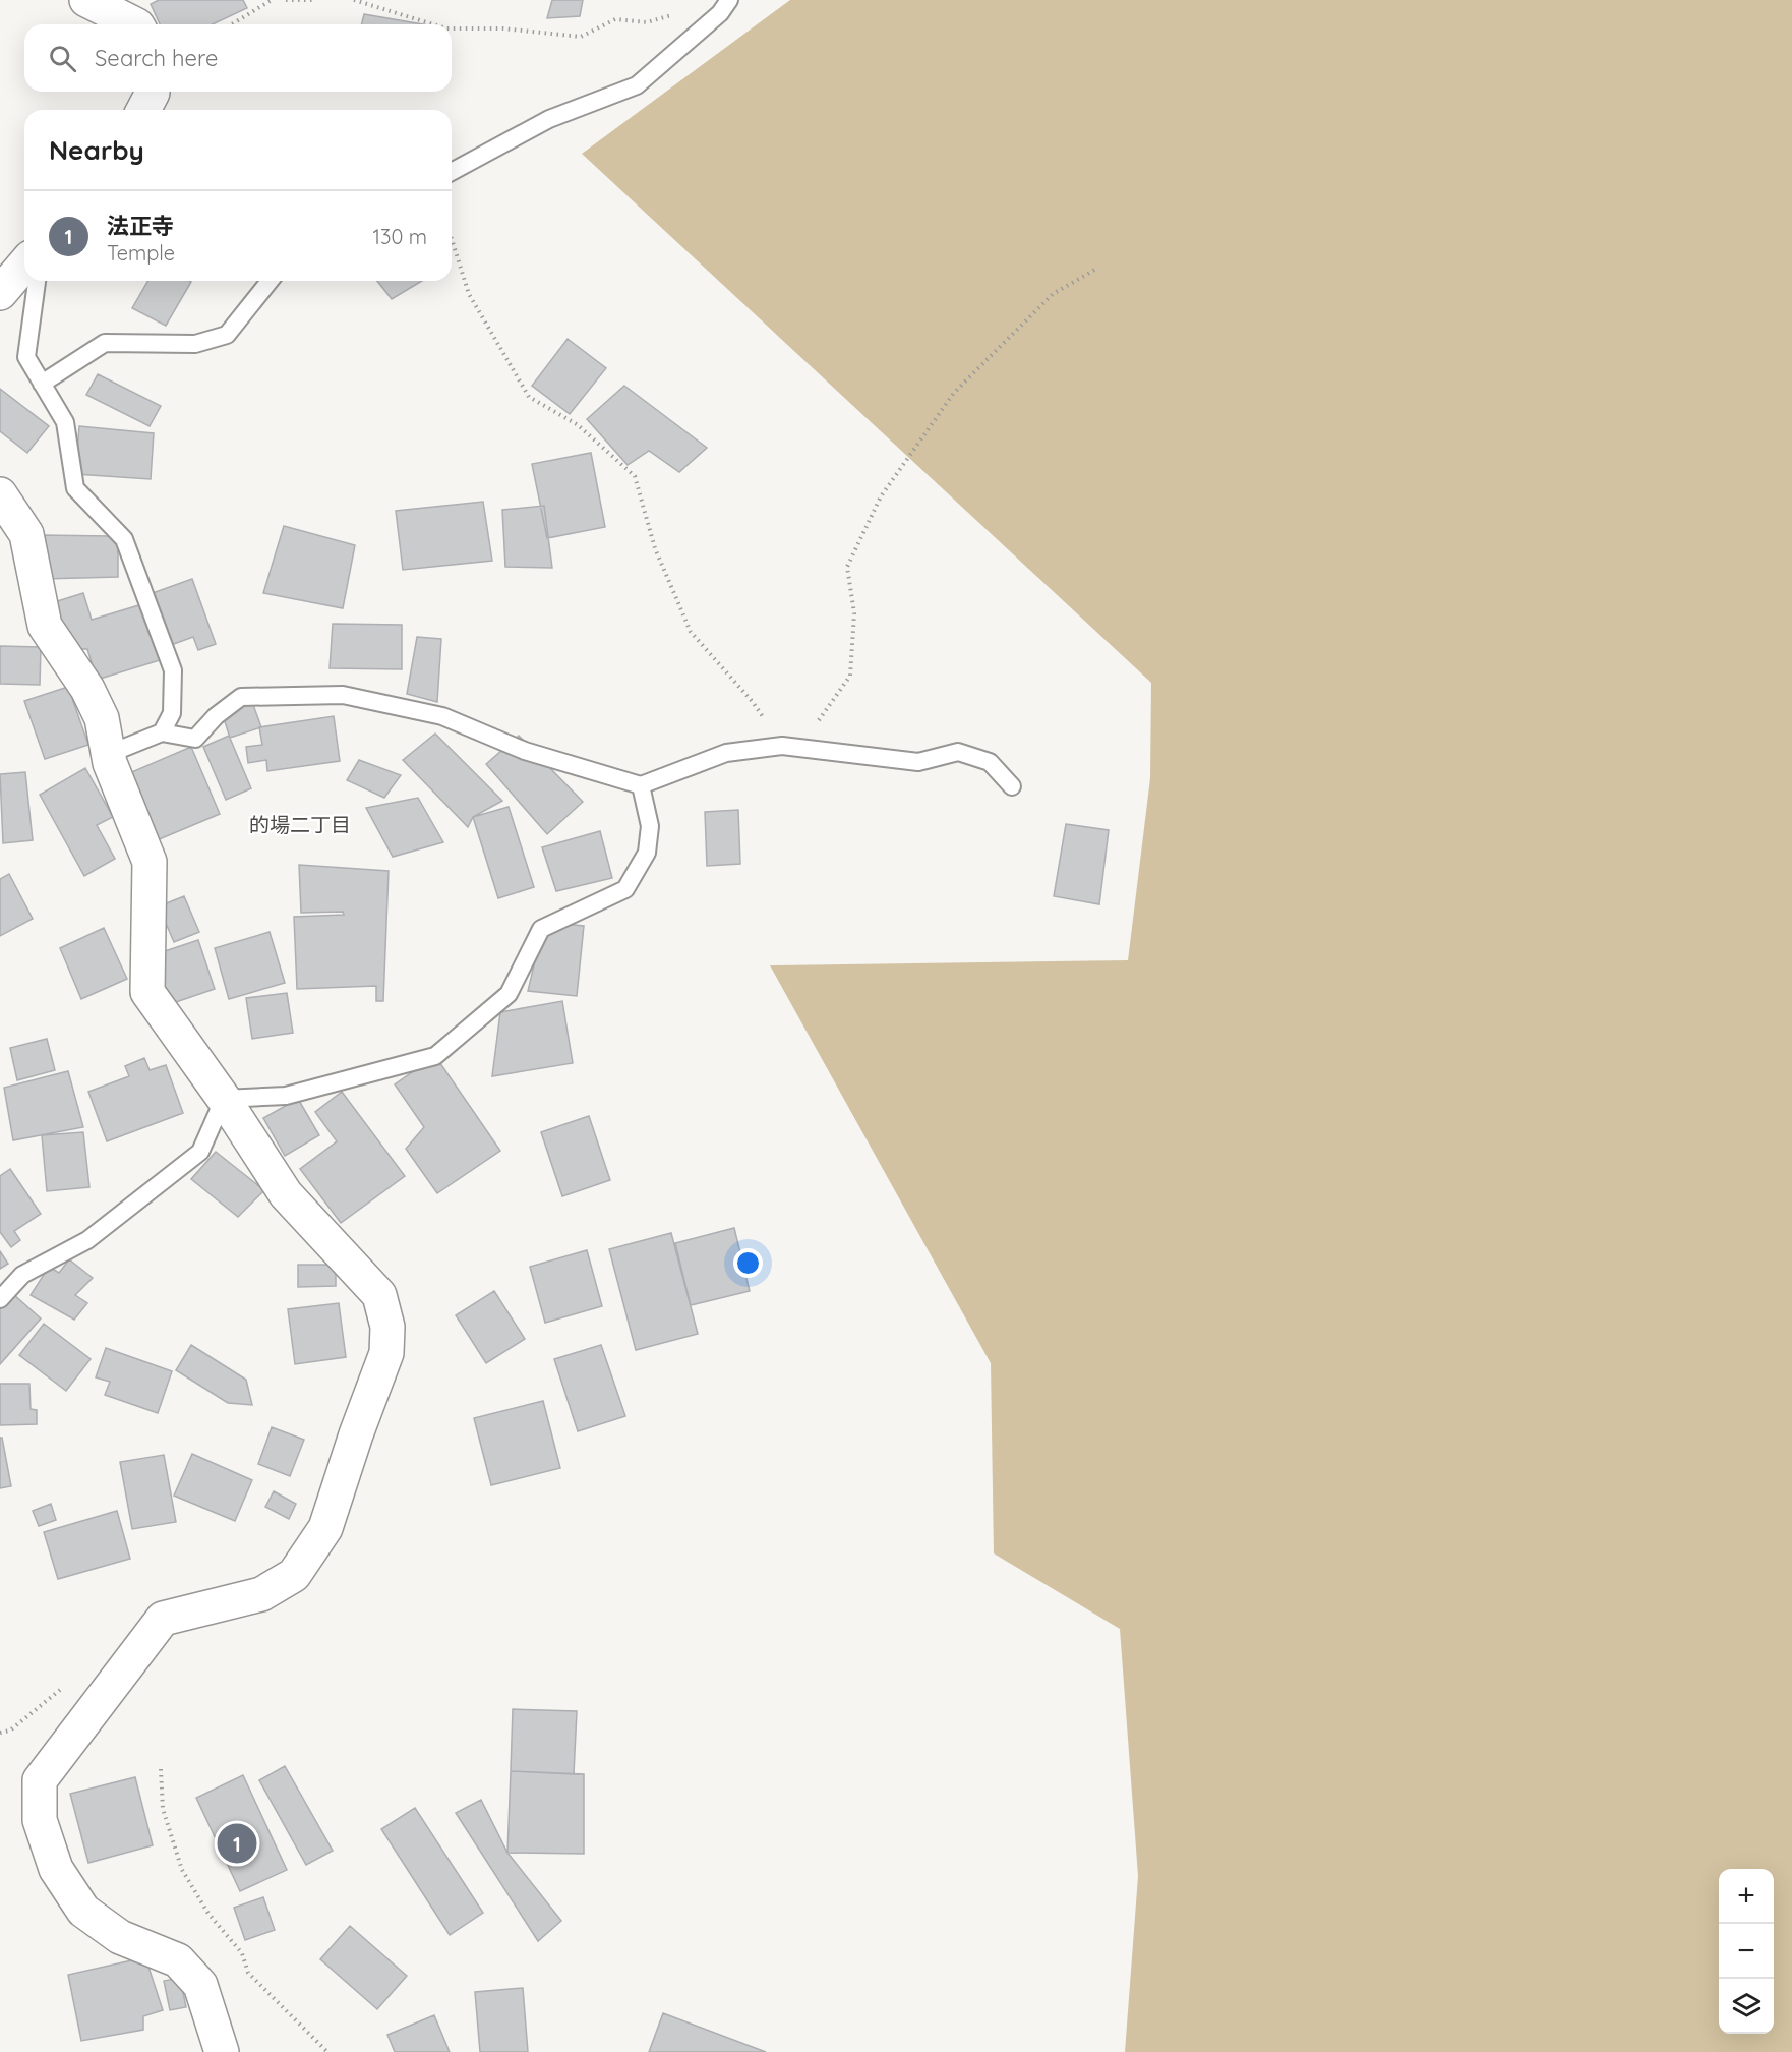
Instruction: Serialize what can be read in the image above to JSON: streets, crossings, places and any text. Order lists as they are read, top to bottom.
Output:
{
  "districts": ["的場二丁目"],
  "page": {
    "search": "Search here",
    "heading": "Nearby",
    "list": [
      {
        "mark": "1",
        "name": "法正寺",
        "note": "Temple",
        "value": "130 m"
      }
    ],
    "pins": "1",
    "map_buttons": ["+", "−"]
  }
}
